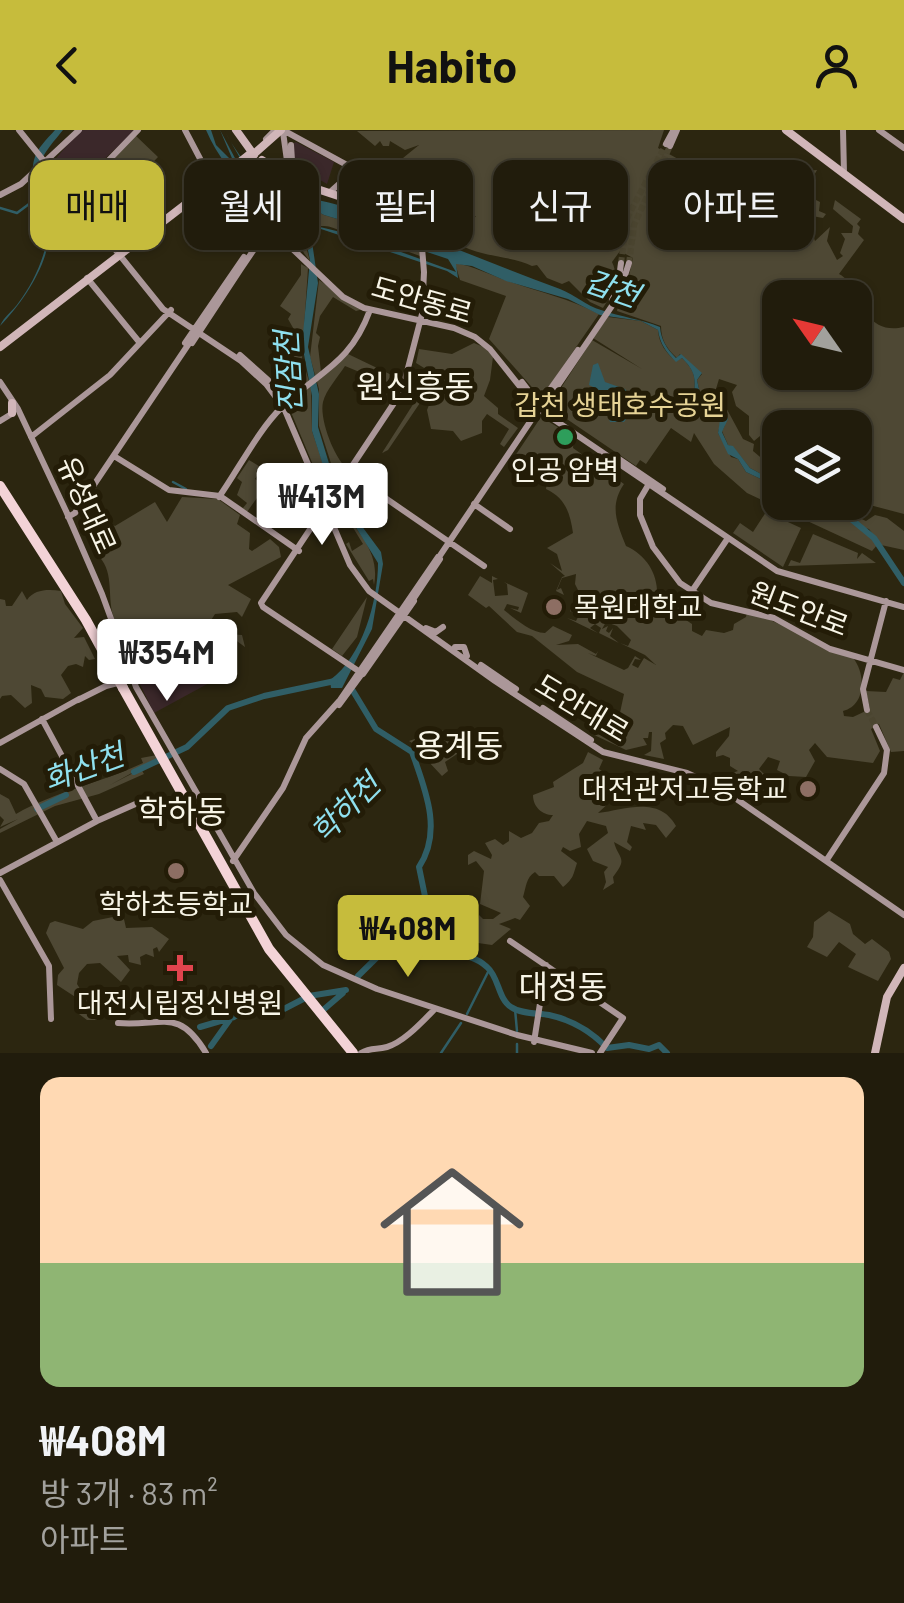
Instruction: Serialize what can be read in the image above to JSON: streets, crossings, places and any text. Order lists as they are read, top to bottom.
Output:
{
  "streets": {
    "street": [
      "도안동로",
      "유성대로",
      "원도안로",
      "도안대로"
    ]
  },
  "districts": [
    "원신흥동",
    "용계동",
    "학하동",
    "대정동"
  ],
  "water": [
    "갑천",
    "진잠천",
    "화산천",
    "학하천"
  ],
  "parks": ["갑천 생태호수공원"],
  "places": {
    "other": [
      "인공 암벽",
      "목원대학교",
      "대전관저고등학교",
      "학하초등학교"
    ],
    "health": ["대전시립정신병원"]
  },
  "north": "top left",
  "page": {
    "header": "Habito",
    "chip": [
      "매매",
      "월세",
      "필터",
      "신규",
      "아파트"
    ],
    "price": ["₩413M", "₩354M", "₩408M"],
    "list": [
      {
        "name": "₩408M",
        "note": "방 3개 · 83 m² · 아파트"
      }
    ]
  }
}
